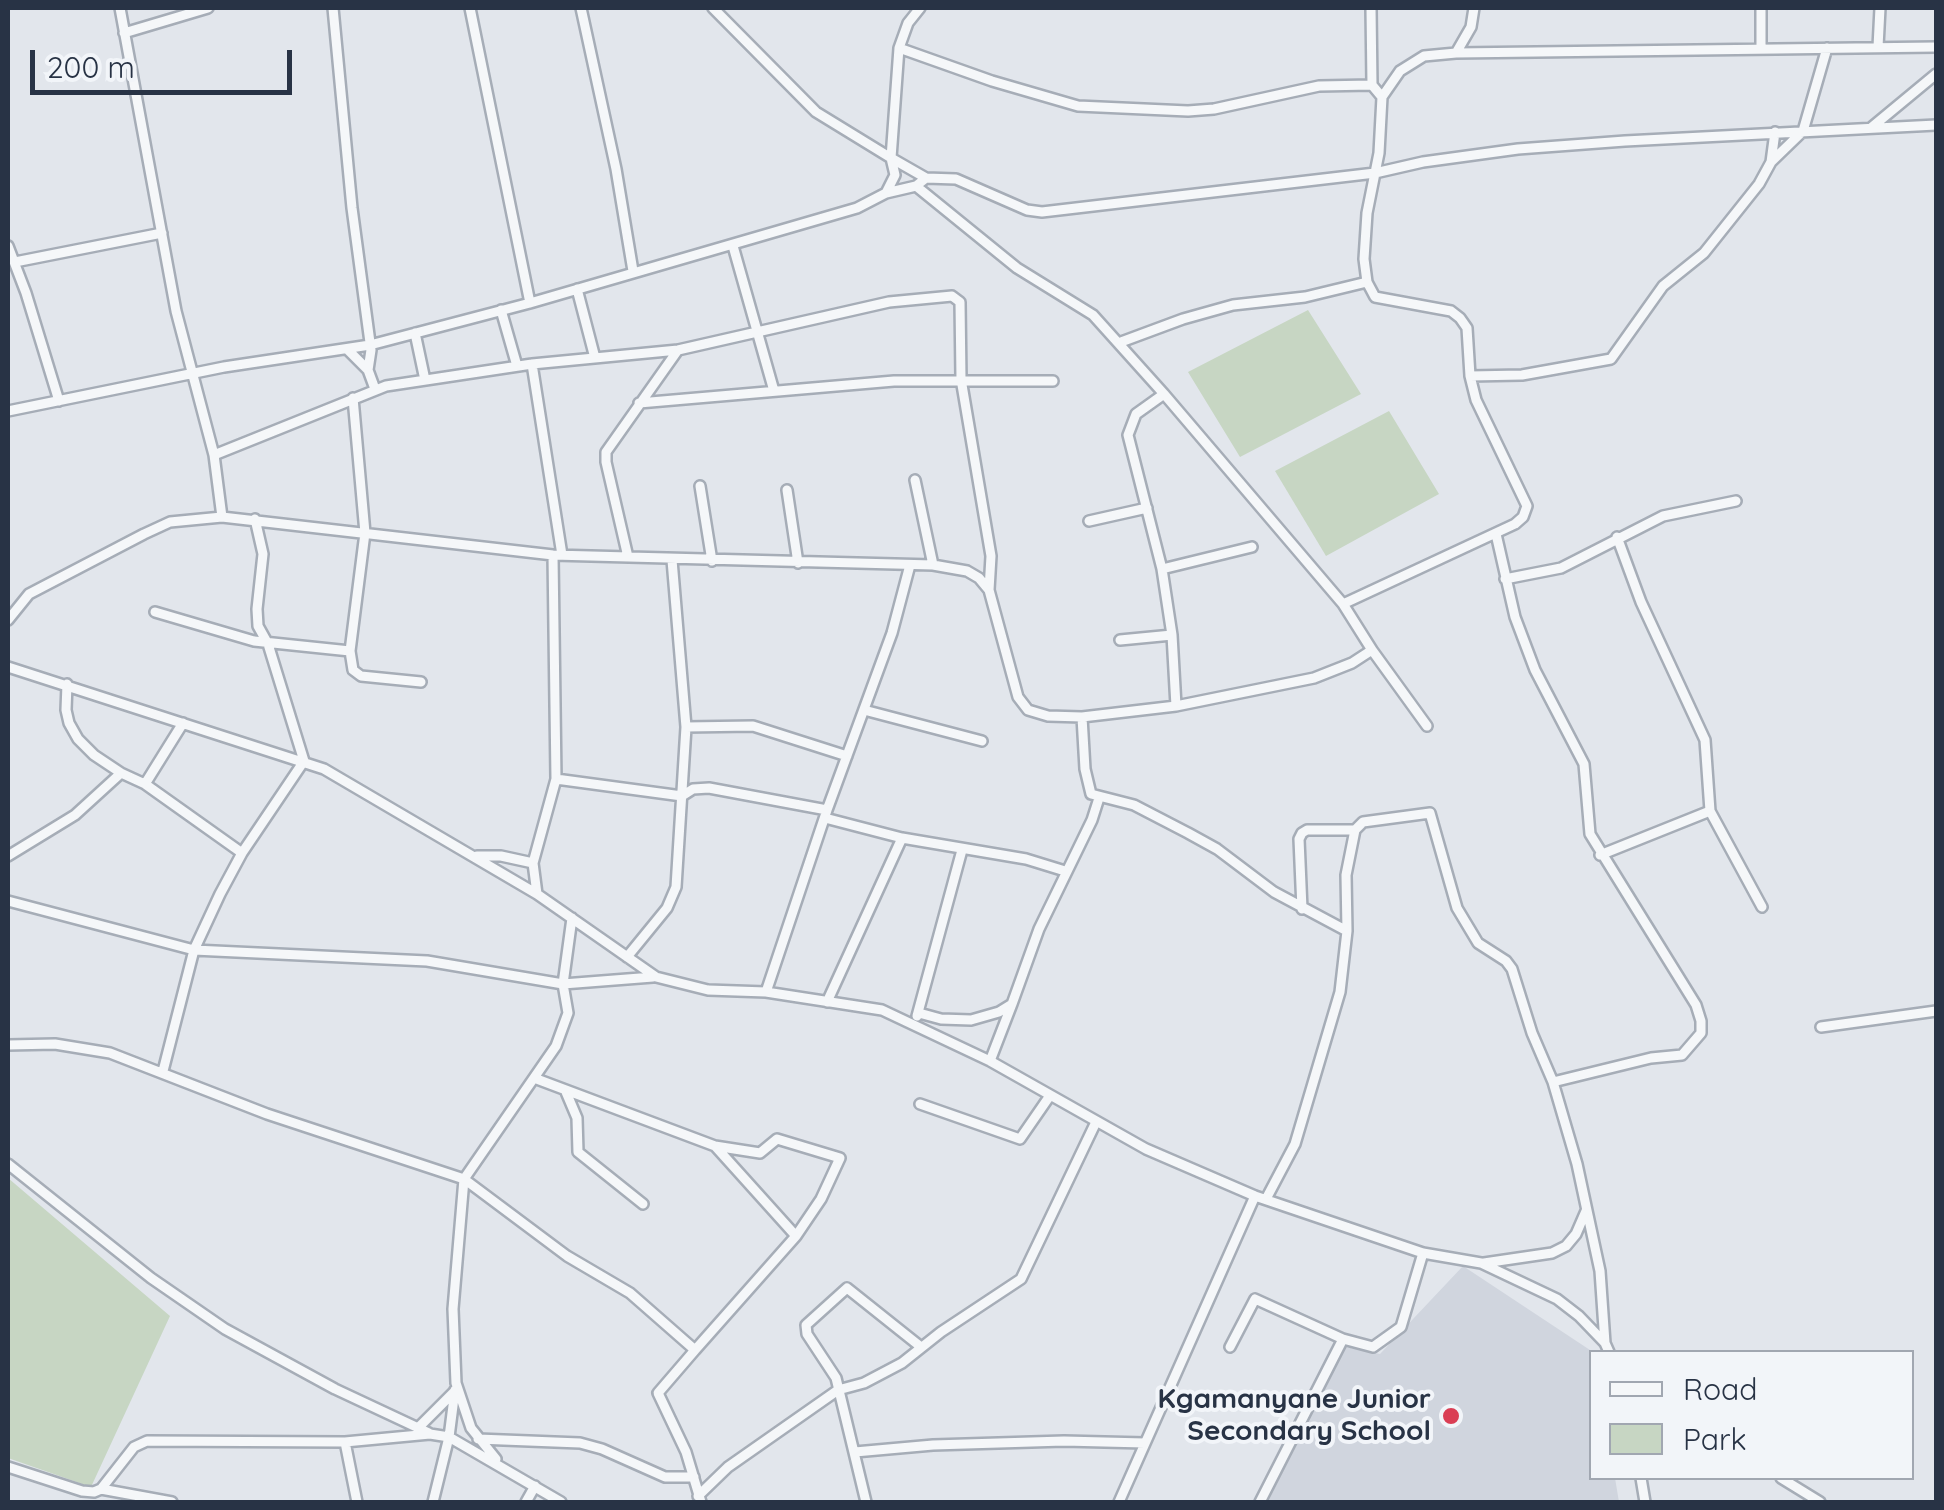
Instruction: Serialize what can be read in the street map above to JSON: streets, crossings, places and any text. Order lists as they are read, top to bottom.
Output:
{
  "places": ["Kgamanyane Junior Secondary School"],
  "legend": ["Road", "Park"],
  "scale_bar": "200 m"
}
